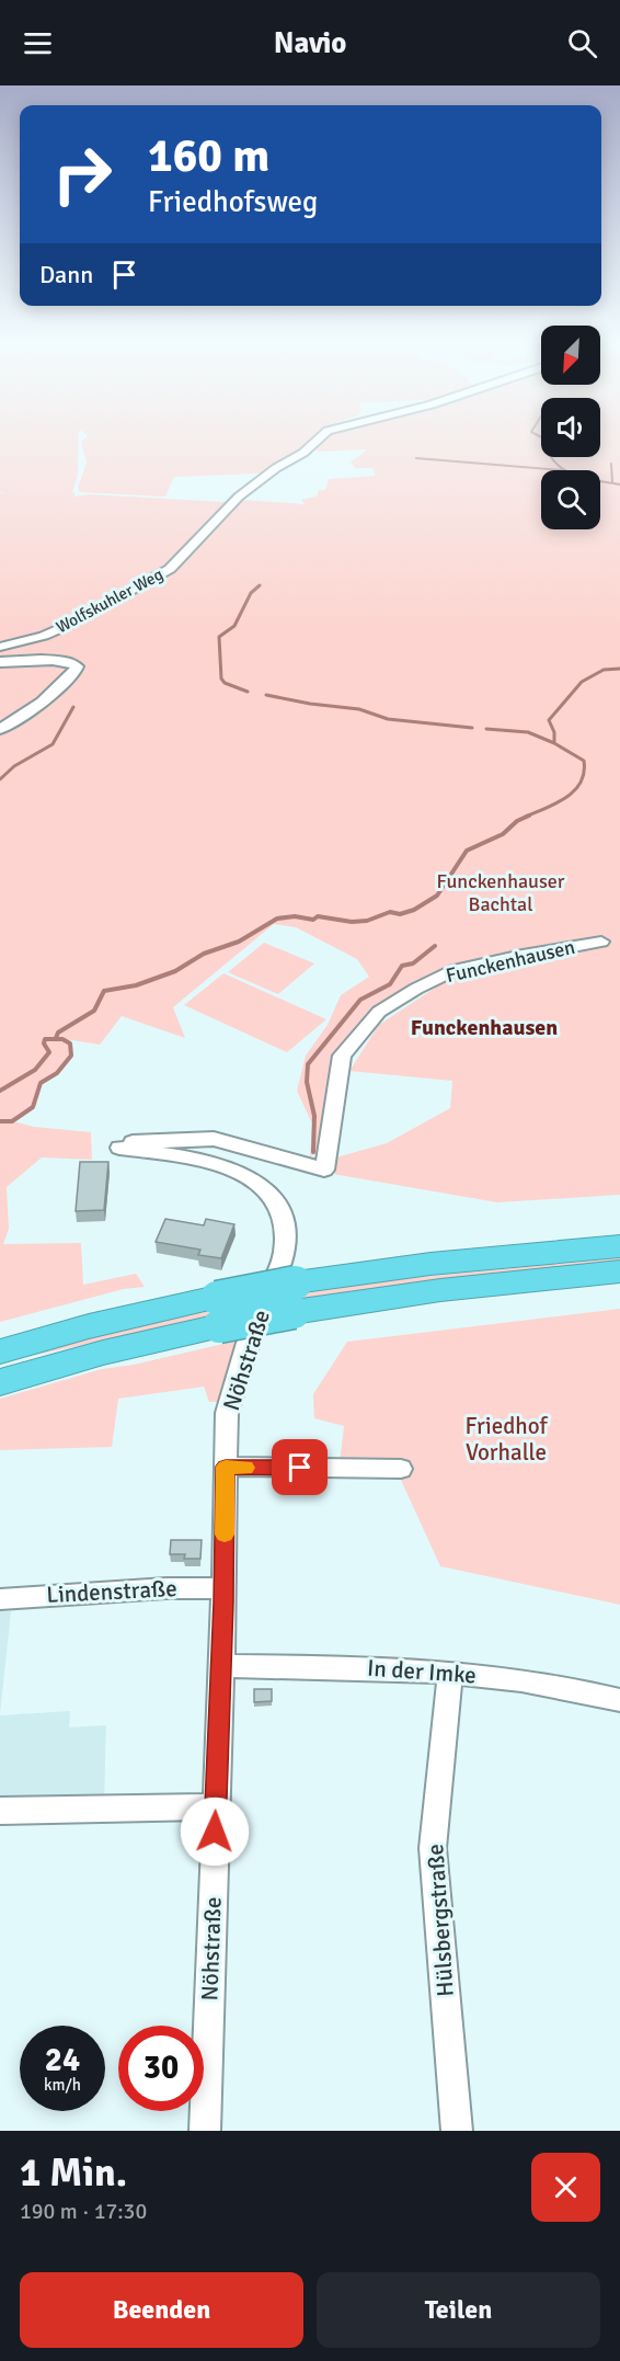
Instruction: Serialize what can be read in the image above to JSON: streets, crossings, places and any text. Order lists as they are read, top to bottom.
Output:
{
  "streets": {
    "street": [
      "Wolfskuhler Weg",
      "Funckenhausen",
      "Nöhstraße",
      "Lindenstraße",
      "In der Imke",
      "Hülsbergstraße"
    ]
  },
  "crossings": [
    ["Funckenhausen", "Nöhstraße"],
    ["Nöhstraße", "Lindenstraße"],
    ["Nöhstraße", "In der Imke"],
    ["In der Imke", "Hülsbergstraße"]
  ],
  "districts": ["Funckenhausen"],
  "parks": ["Funckenhauser Bachtal", "Friedhof Vorhalle"],
  "north": "bottom left",
  "page": {
    "header": "Navio",
    "turn": ["160 m", "Friedhofsweg"],
    "then": "Dann",
    "speed": "24 km/h",
    "limit": "30",
    "heading": ["1 Min.", "190 m · 17:30"],
    "buttons": ["Beenden", "Teilen"]
  }
}
